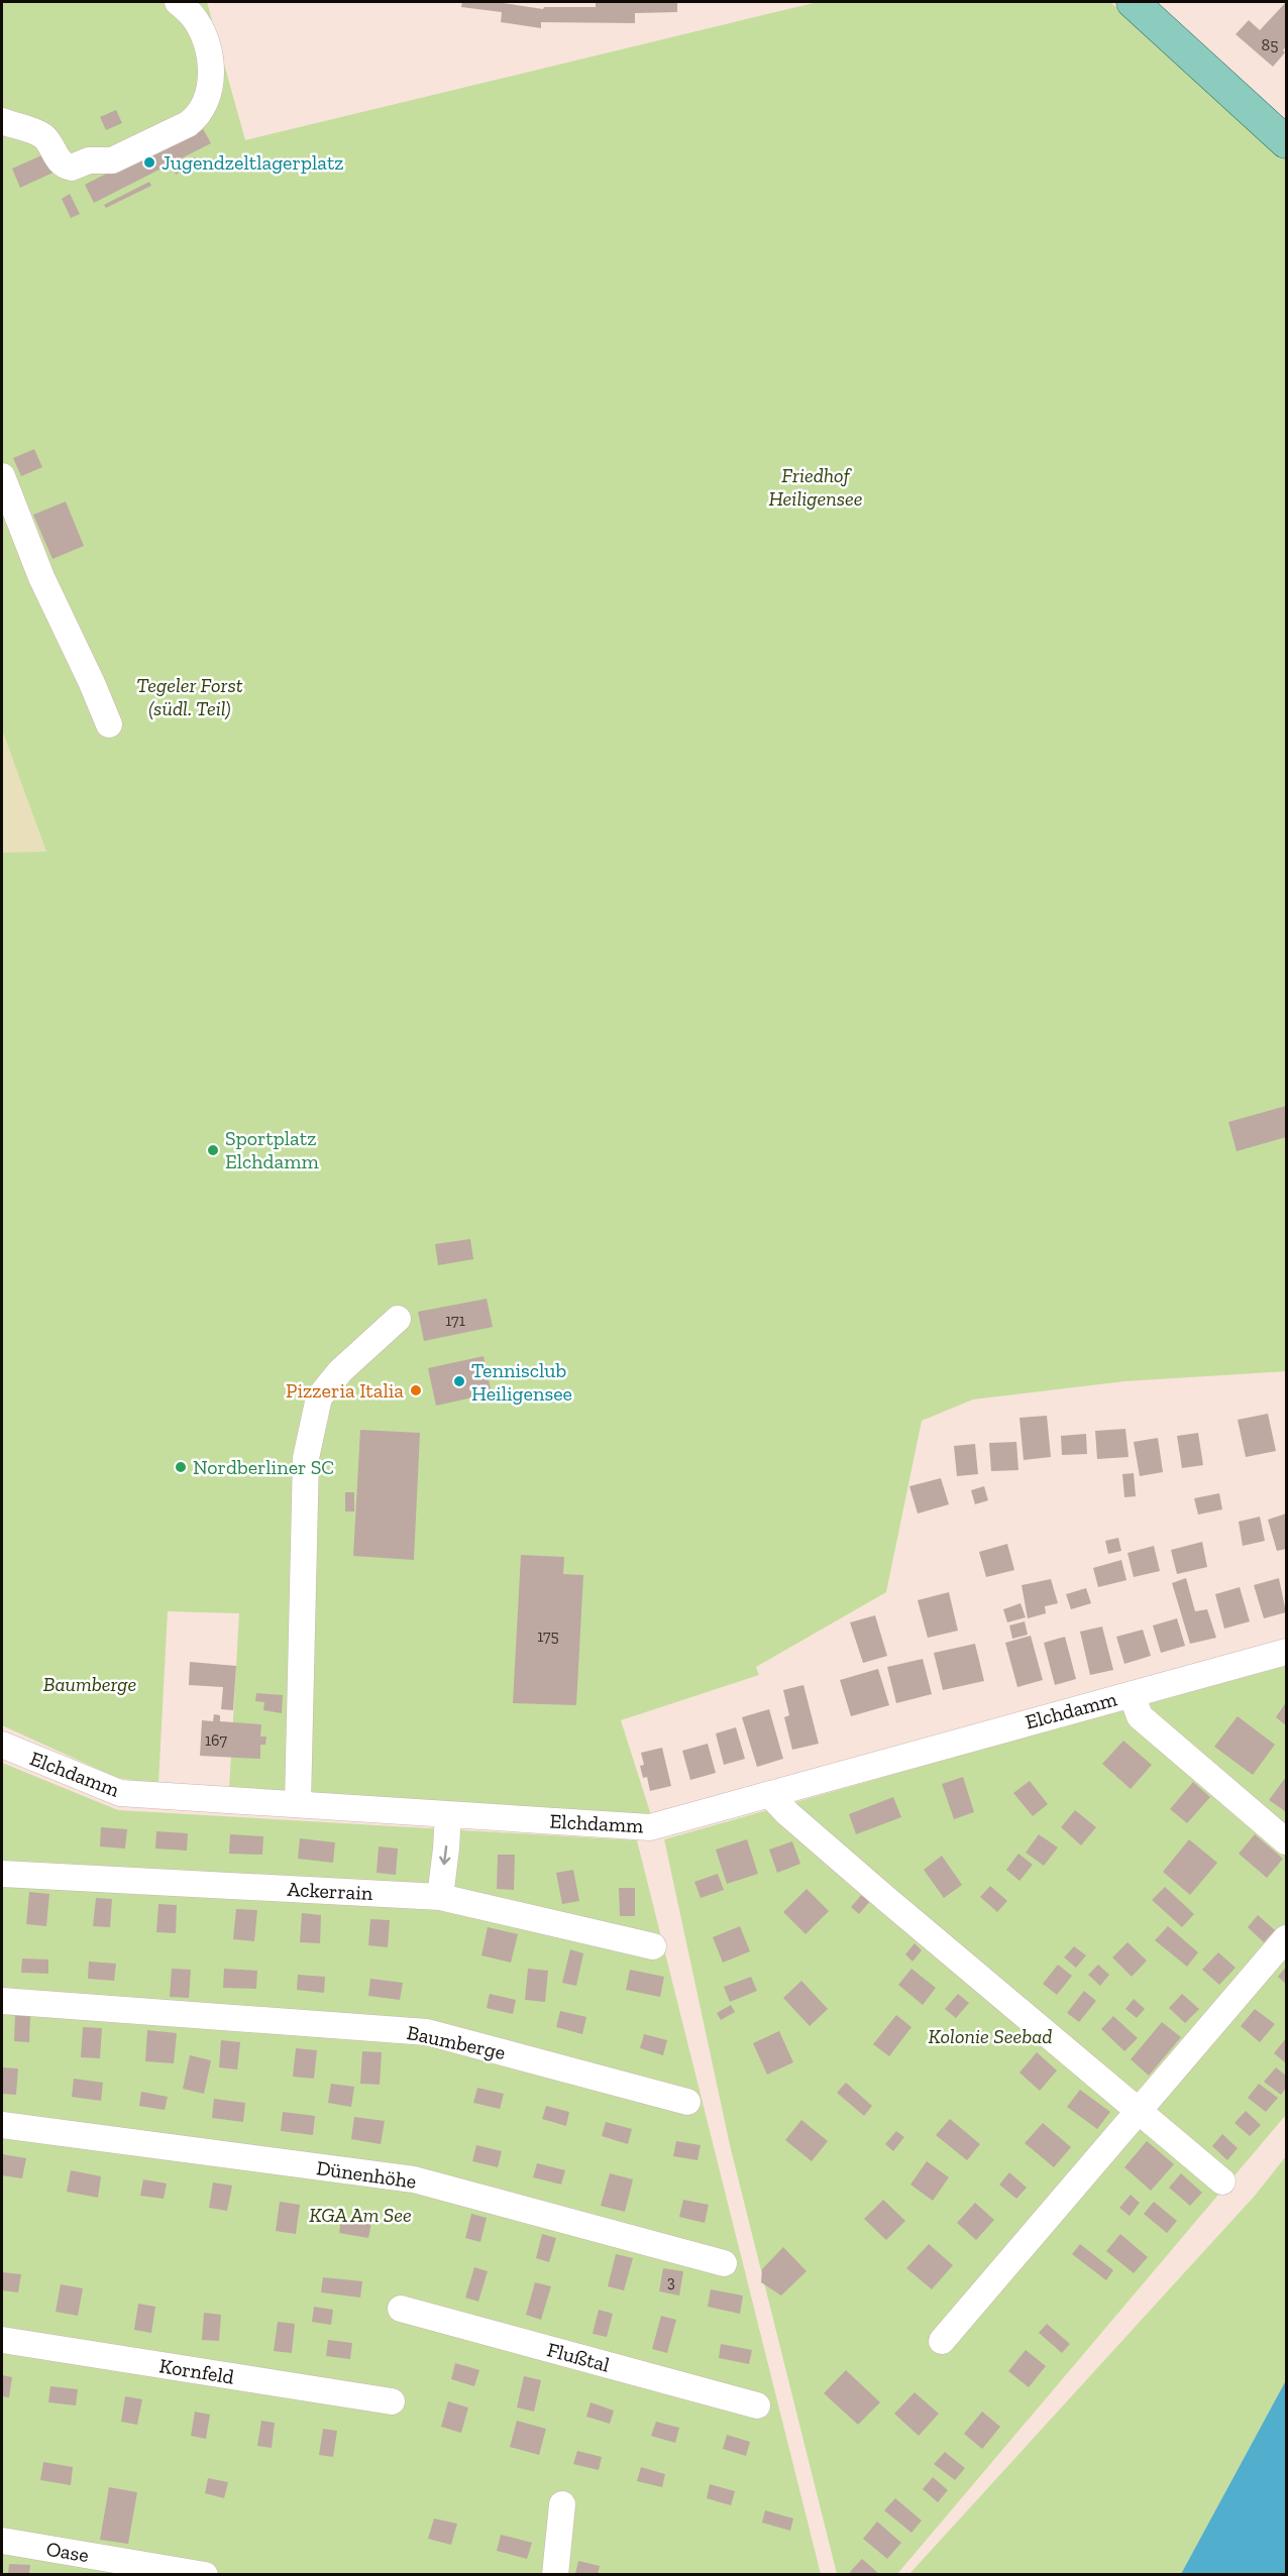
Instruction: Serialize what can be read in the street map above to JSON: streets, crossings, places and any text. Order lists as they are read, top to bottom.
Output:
{
  "streets": {
    "street": [
      "Elchdamm",
      "Ackerrain",
      "Baumberge",
      "Dünenhöhe",
      "Flußtal",
      "Kornfeld",
      "Oase"
    ]
  },
  "parks": [
    "Friedhof Heiligensee",
    "Tegeler Forst (südl. Teil)",
    "Baumberge",
    "Kolonie Seebad",
    "KGA Am See"
  ],
  "places": [
    "Jugendzeltlagerplatz",
    "Sportplatz Elchdamm",
    "Tennisclub Heiligensee",
    "Pizzeria Italia",
    "Nordberliner SC"
  ],
  "house_numbers": [
    "85",
    "171",
    "175",
    "167",
    "3"
  ]
}
